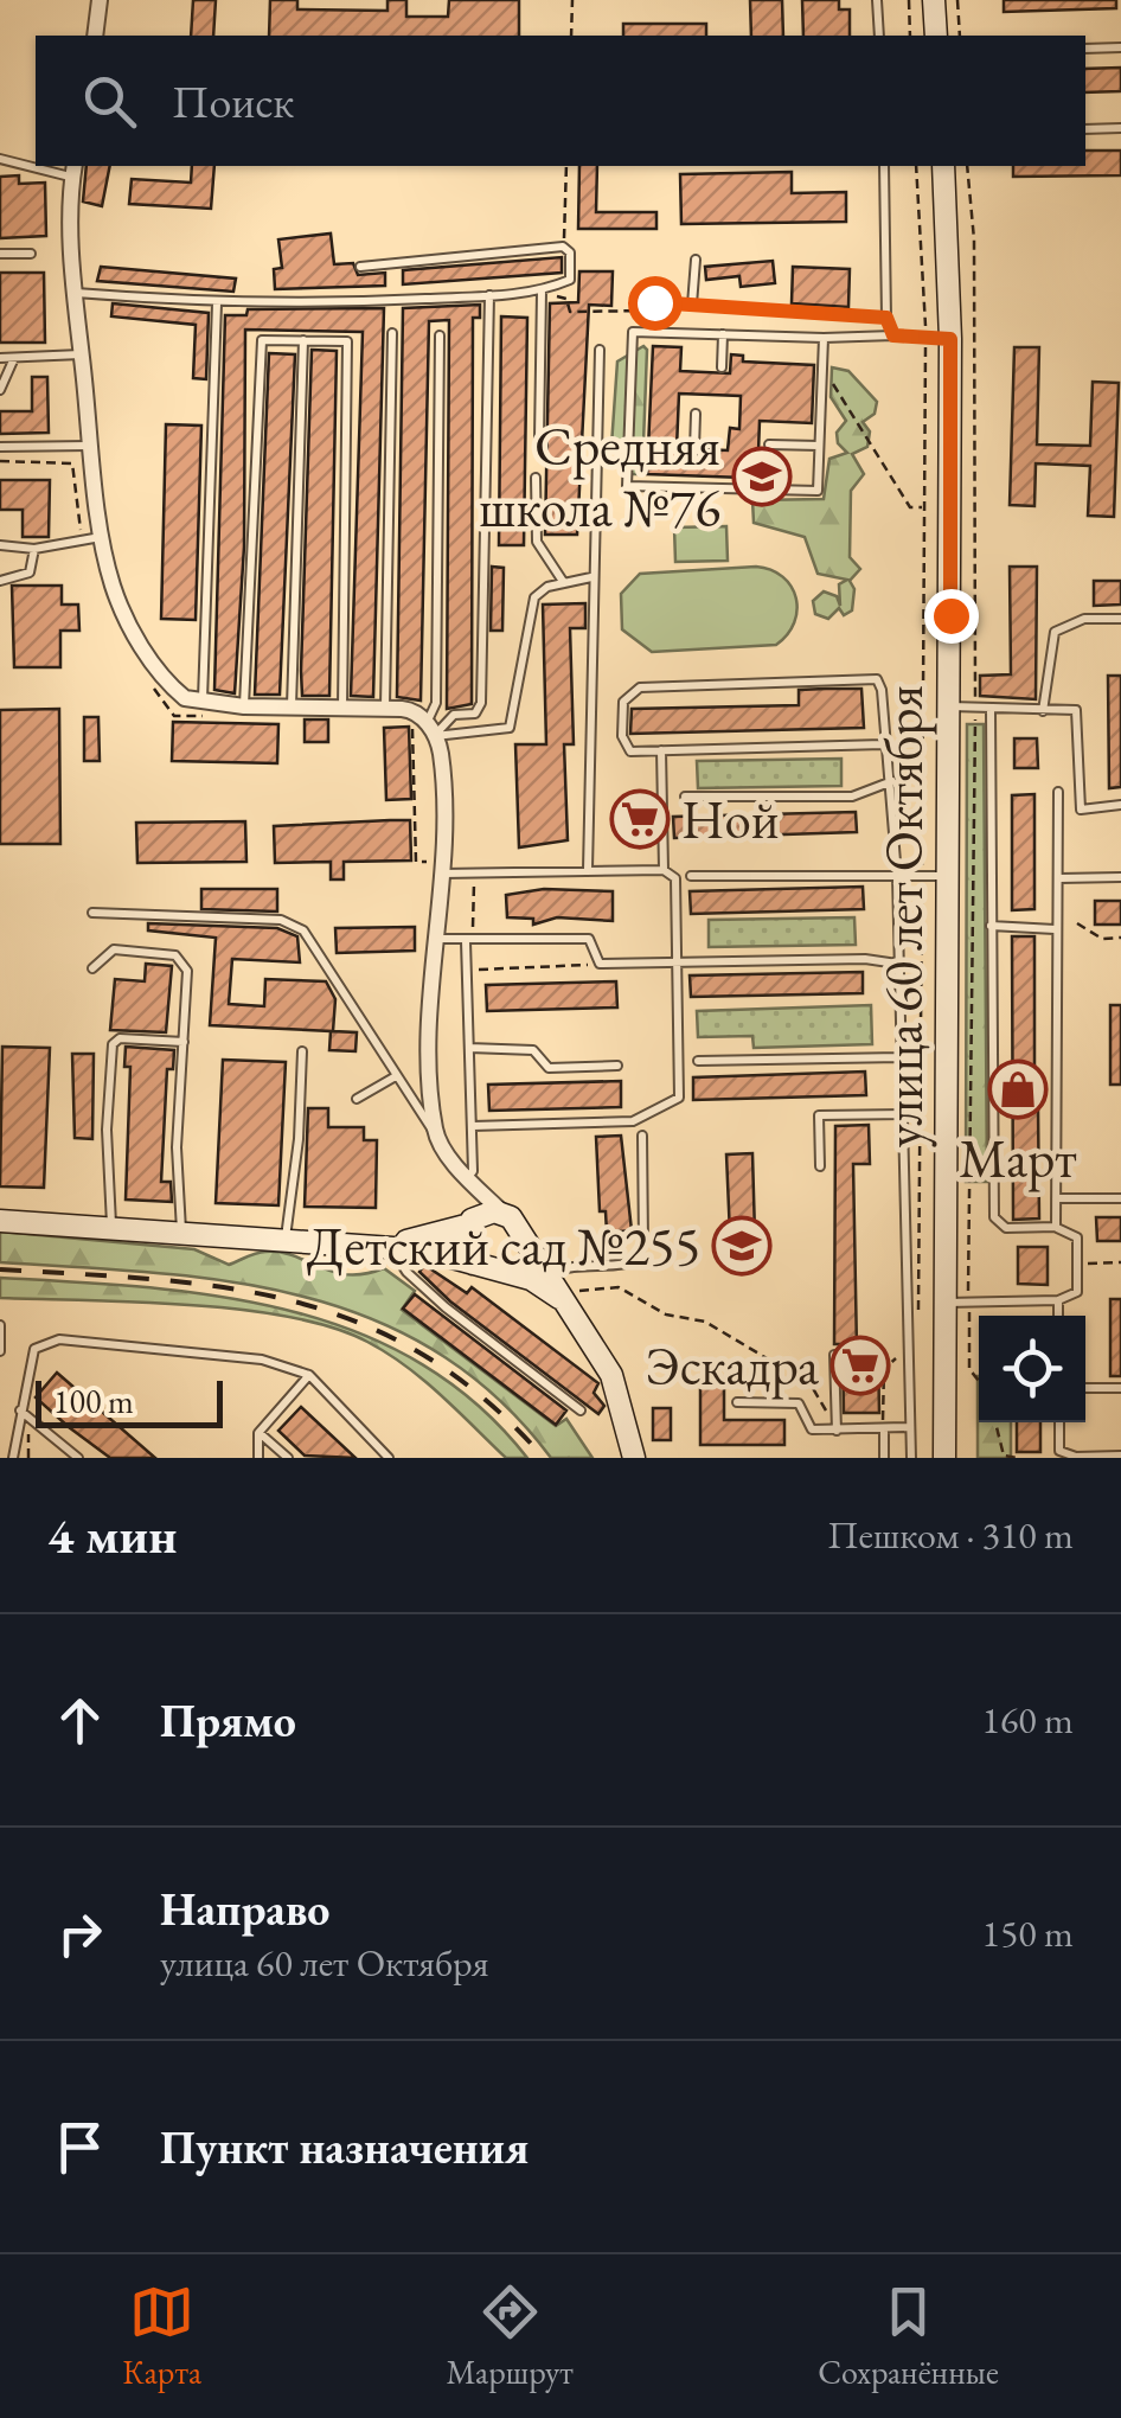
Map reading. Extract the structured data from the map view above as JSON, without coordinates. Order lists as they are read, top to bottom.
{
  "streets": {
    "main road": ["улица 60 лет Октября"]
  },
  "places": {
    "school or university": ["Средняя школа №76", "Детский сад №255"],
    "supermarket": ["Ной", "Эскадра"],
    "shop": ["Март"]
  },
  "scale_bar": "100 m",
  "page": {
    "search": "Поиск",
    "scale": "100 m",
    "heading": ["4 мин", "Пешком · 310 m"],
    "list": [
      ["Прямо", "160 m"],
      ["Направо", "улица 60 лет Октября", "150 m"],
      "Пункт назначения"
    ],
    "nav": ["Карта", "Маршрут", "Сохранённые"]
  }
}
